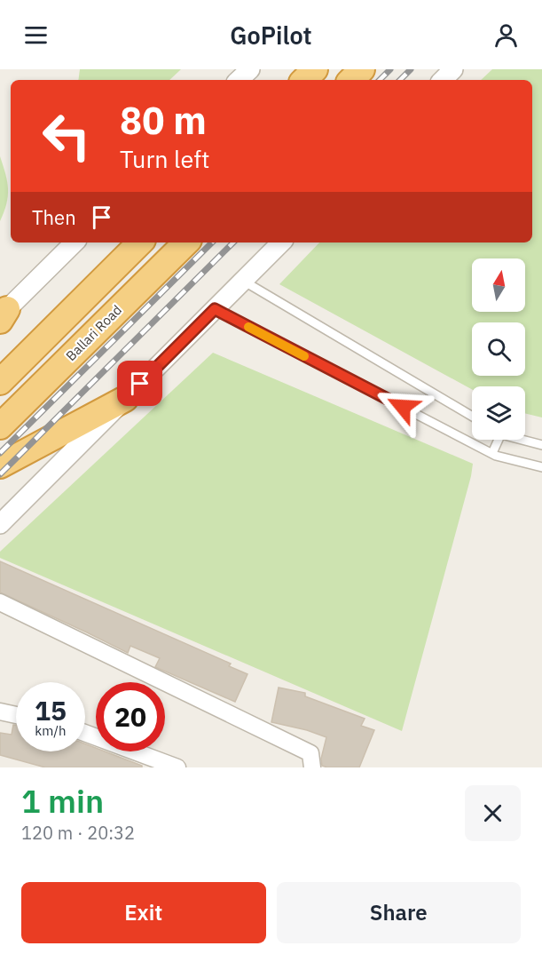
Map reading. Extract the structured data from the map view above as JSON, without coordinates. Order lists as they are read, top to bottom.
{
  "streets": {
    "highway": ["Ballari Road"]
  },
  "north": "top",
  "page": {
    "header": "GoPilot",
    "turn": ["80 m", "Turn left"],
    "then": "Then",
    "speed": "15 km/h",
    "limit": "20",
    "heading": ["1 min", "120 m · 20:32"],
    "buttons": ["Exit", "Share"]
  }
}
